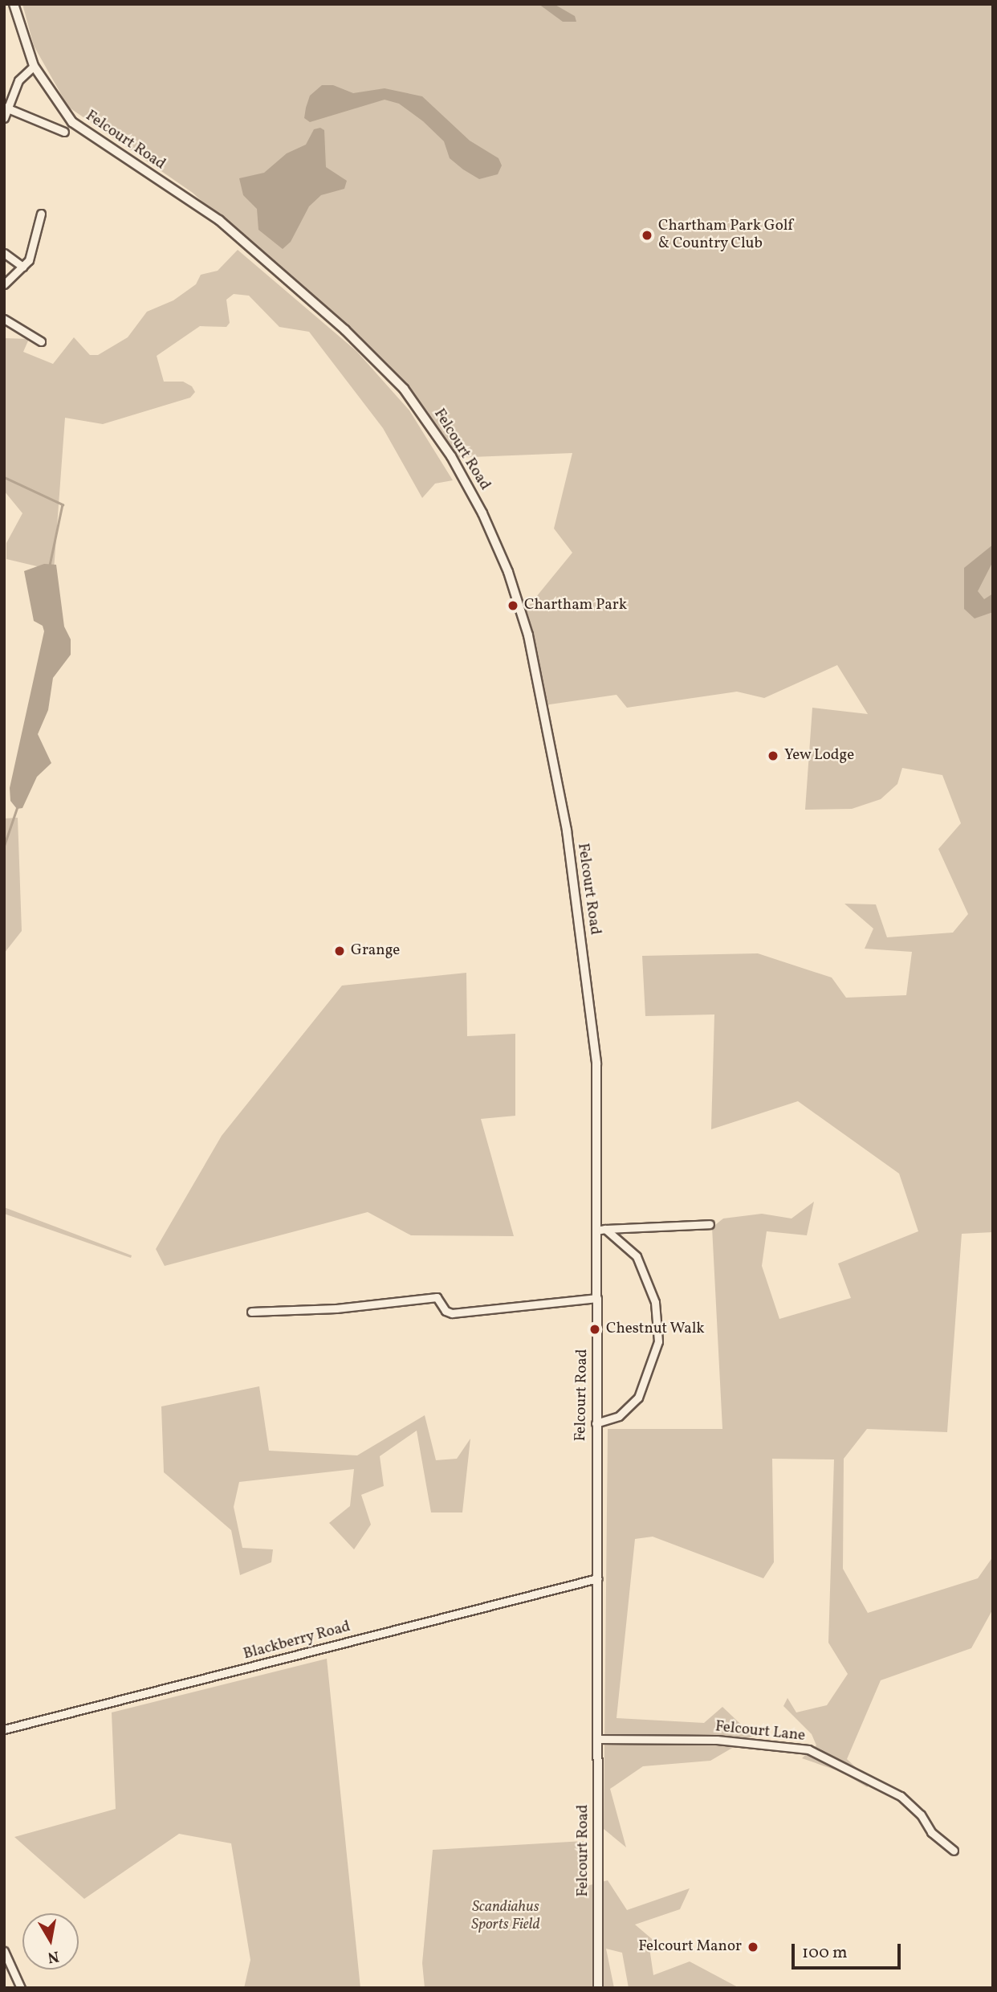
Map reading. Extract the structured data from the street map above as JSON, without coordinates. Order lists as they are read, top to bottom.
{
  "streets": {
    "street": ["Felcourt Road", "Blackberry Road", "Felcourt Lane"]
  },
  "crossings": [
    ["Felcourt Road", "Blackberry Road"],
    ["Felcourt Road", "Felcourt Lane"]
  ],
  "parks": ["Scandiahus Sports Field"],
  "places": [
    "Chartham Park Golf & Country Club",
    "Chartham Park",
    "Yew Lodge",
    "Grange",
    "Chestnut Walk",
    "Felcourt Manor"
  ],
  "scale_bar": "100 m",
  "north": "bottom"
}
